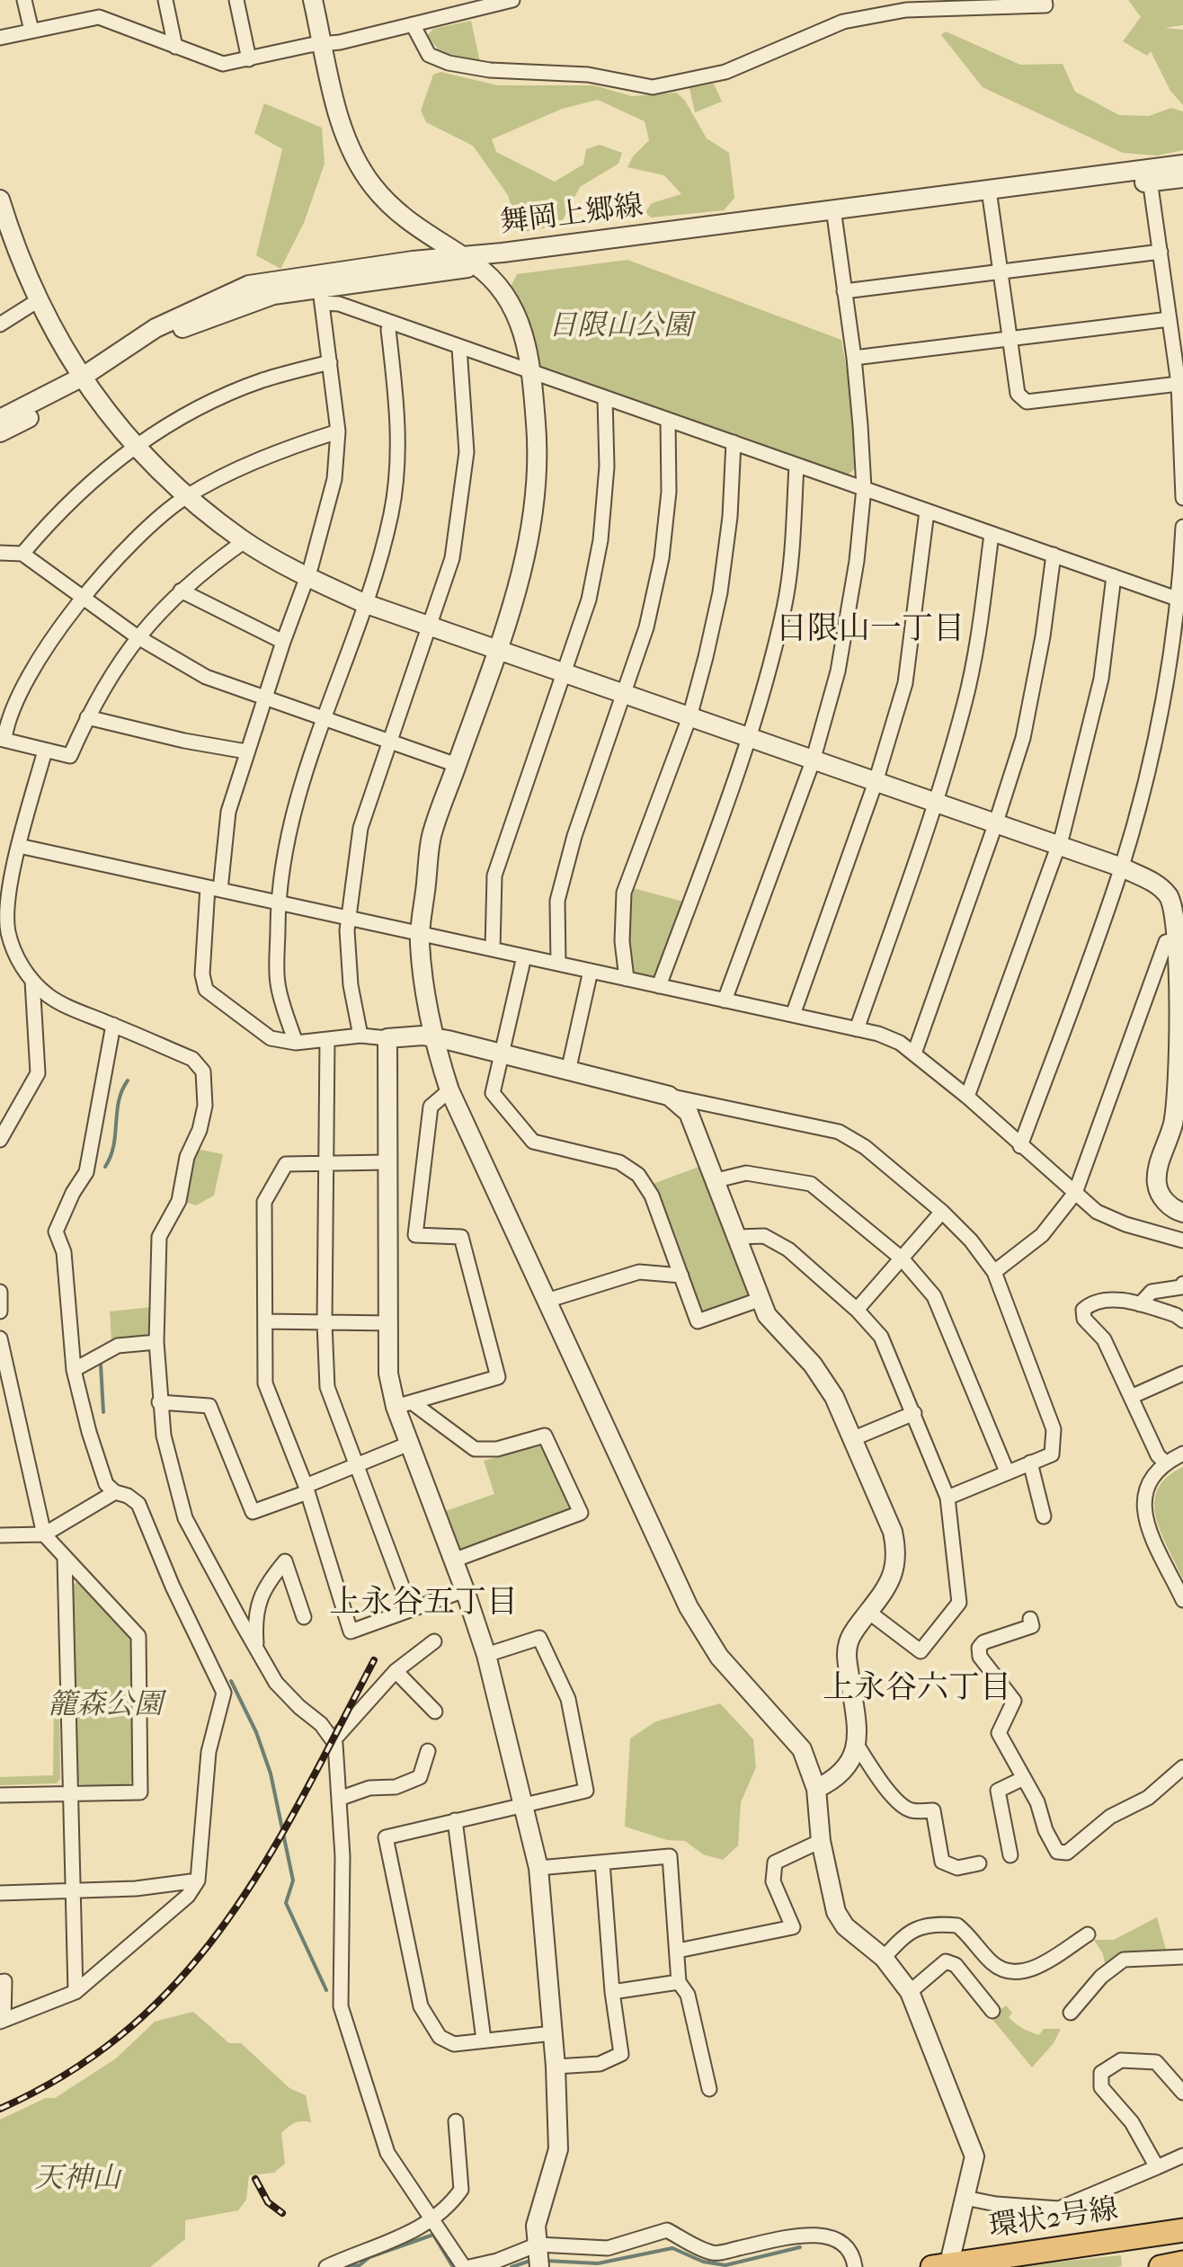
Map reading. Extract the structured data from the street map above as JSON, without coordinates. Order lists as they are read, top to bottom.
{
  "streets": {
    "main road": ["環状2号線"],
    "street": ["舞岡上郷線"]
  },
  "districts": ["日限山一丁目", "上永谷五丁目", "上永谷六丁目"],
  "parks": ["日限山公園", "籠森公園", "天神山"]
}
